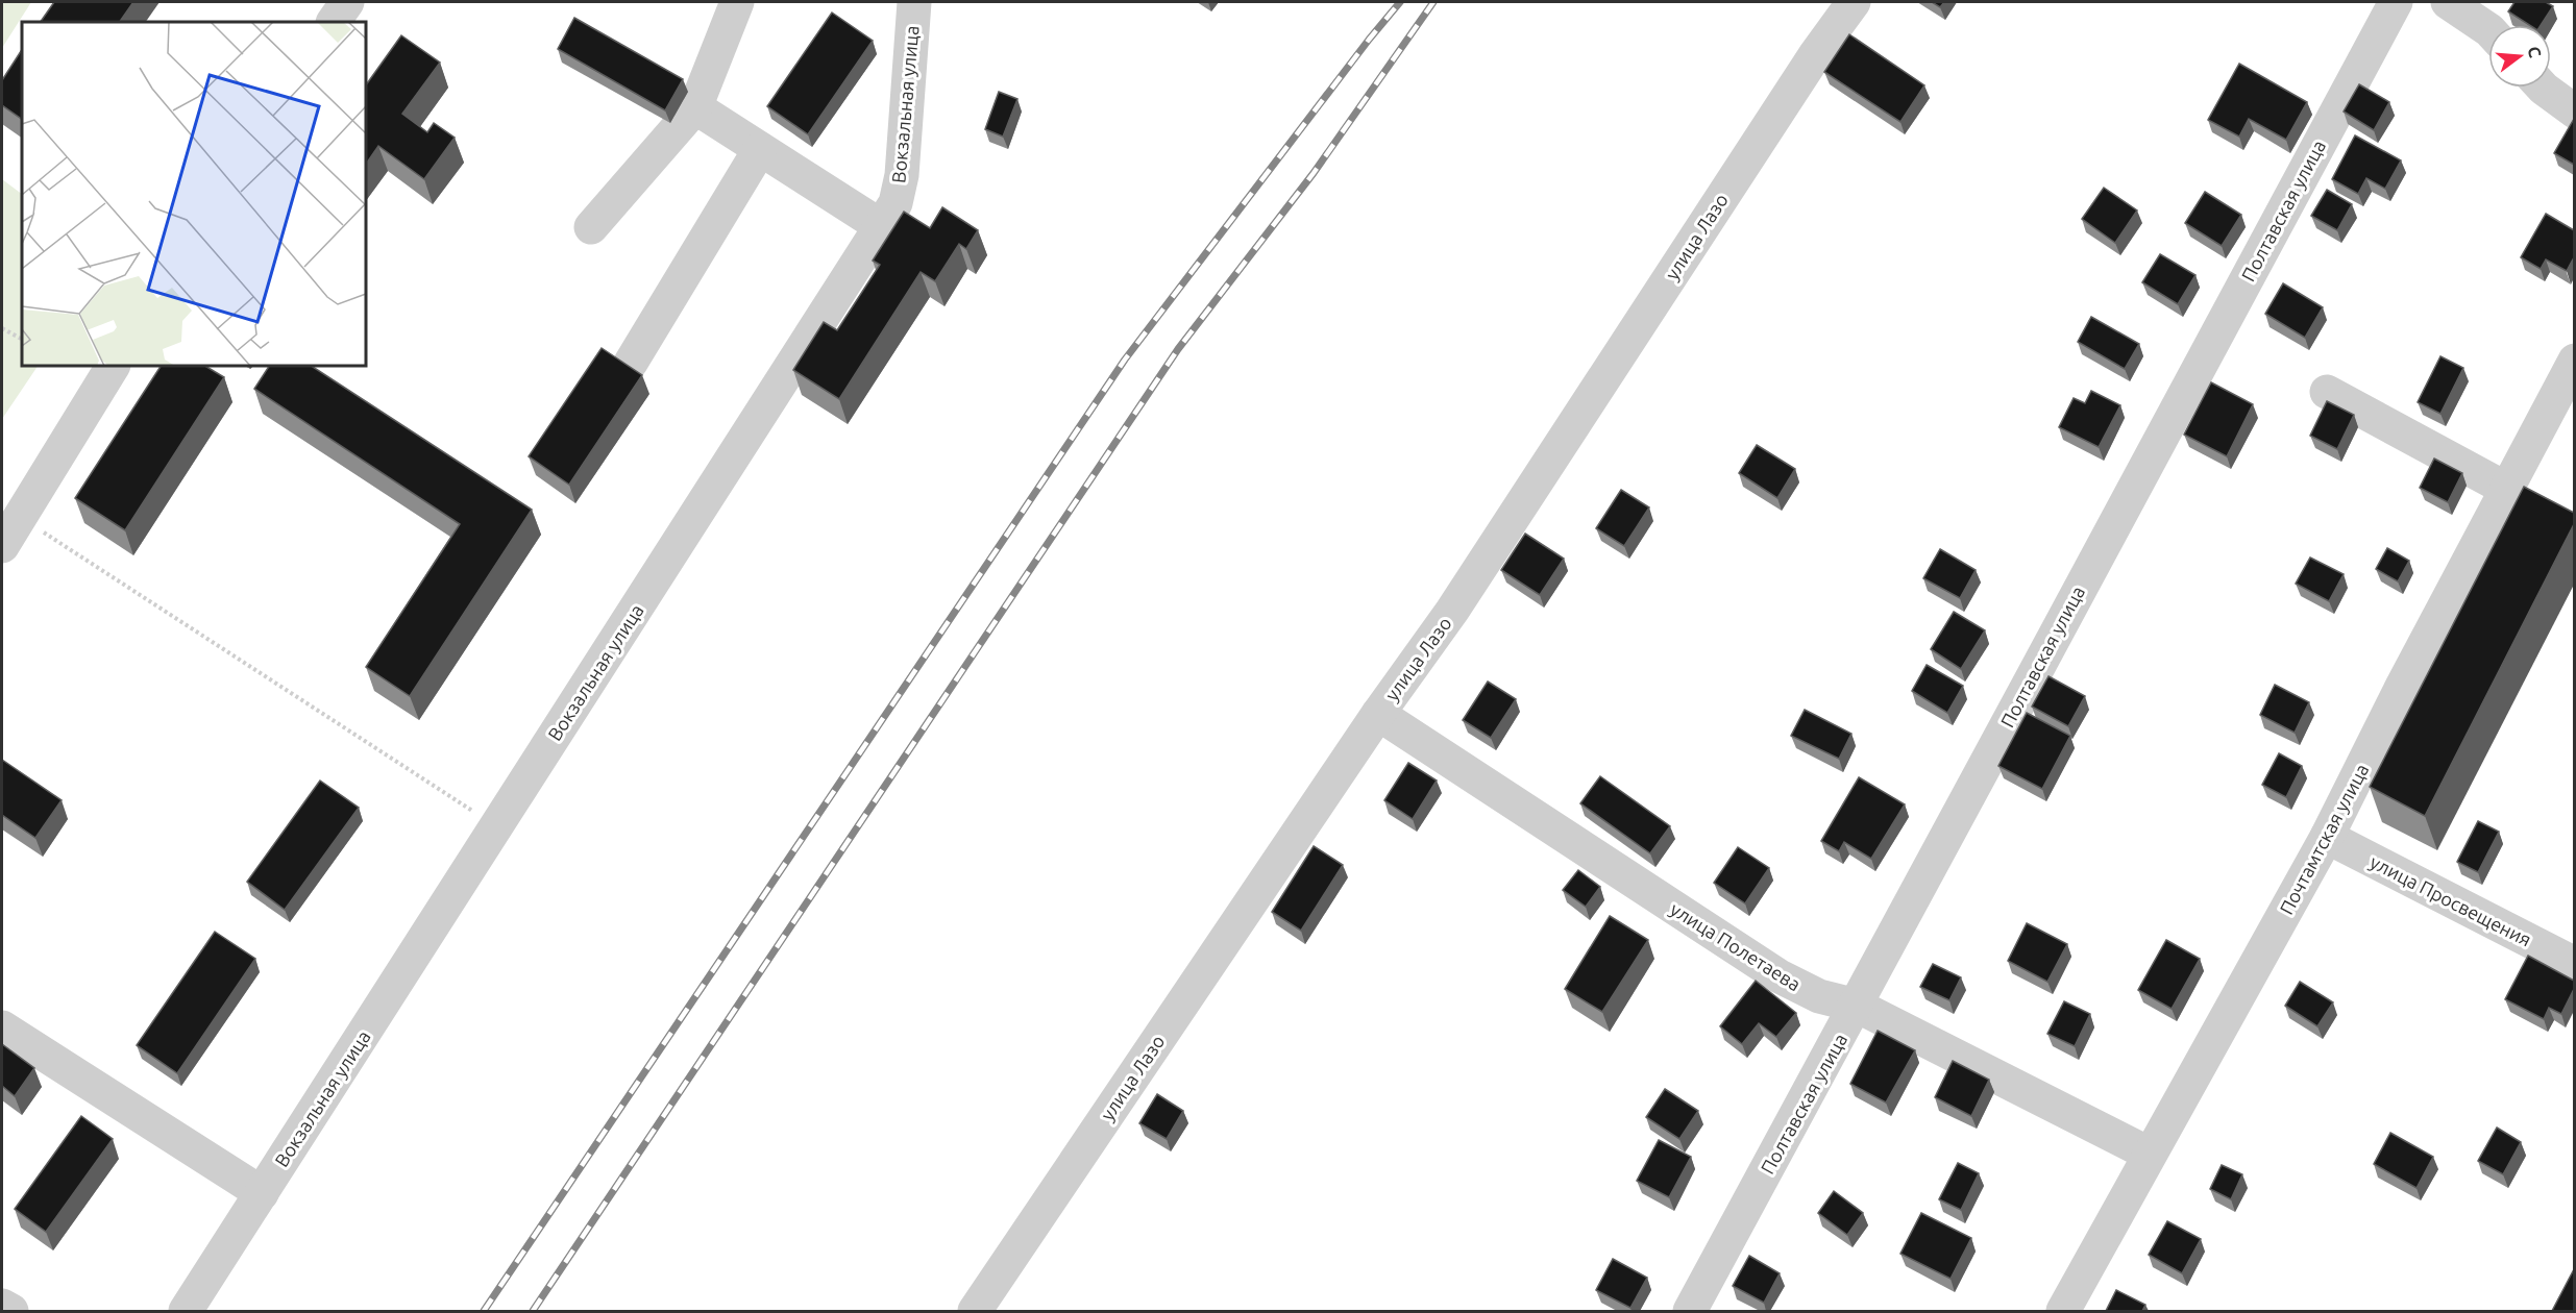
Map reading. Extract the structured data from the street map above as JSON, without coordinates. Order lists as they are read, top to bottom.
{
  "streets": {
    "street": [
      "Вокзальная улица",
      "Полтавская улица",
      "улица Лазо",
      "Почтамтская улица",
      "улица Просвещения",
      "улица Полетаева"
    ]
  },
  "crossings": [
    ["Полтавская улица", "улица Полетаева"],
    ["улица Лазо", "улица Полетаева"],
    ["Почтамтская улица", "улица Просвещения"],
    ["Почтамтская улица", "улица Полетаева"]
  ],
  "north": "right"
}
